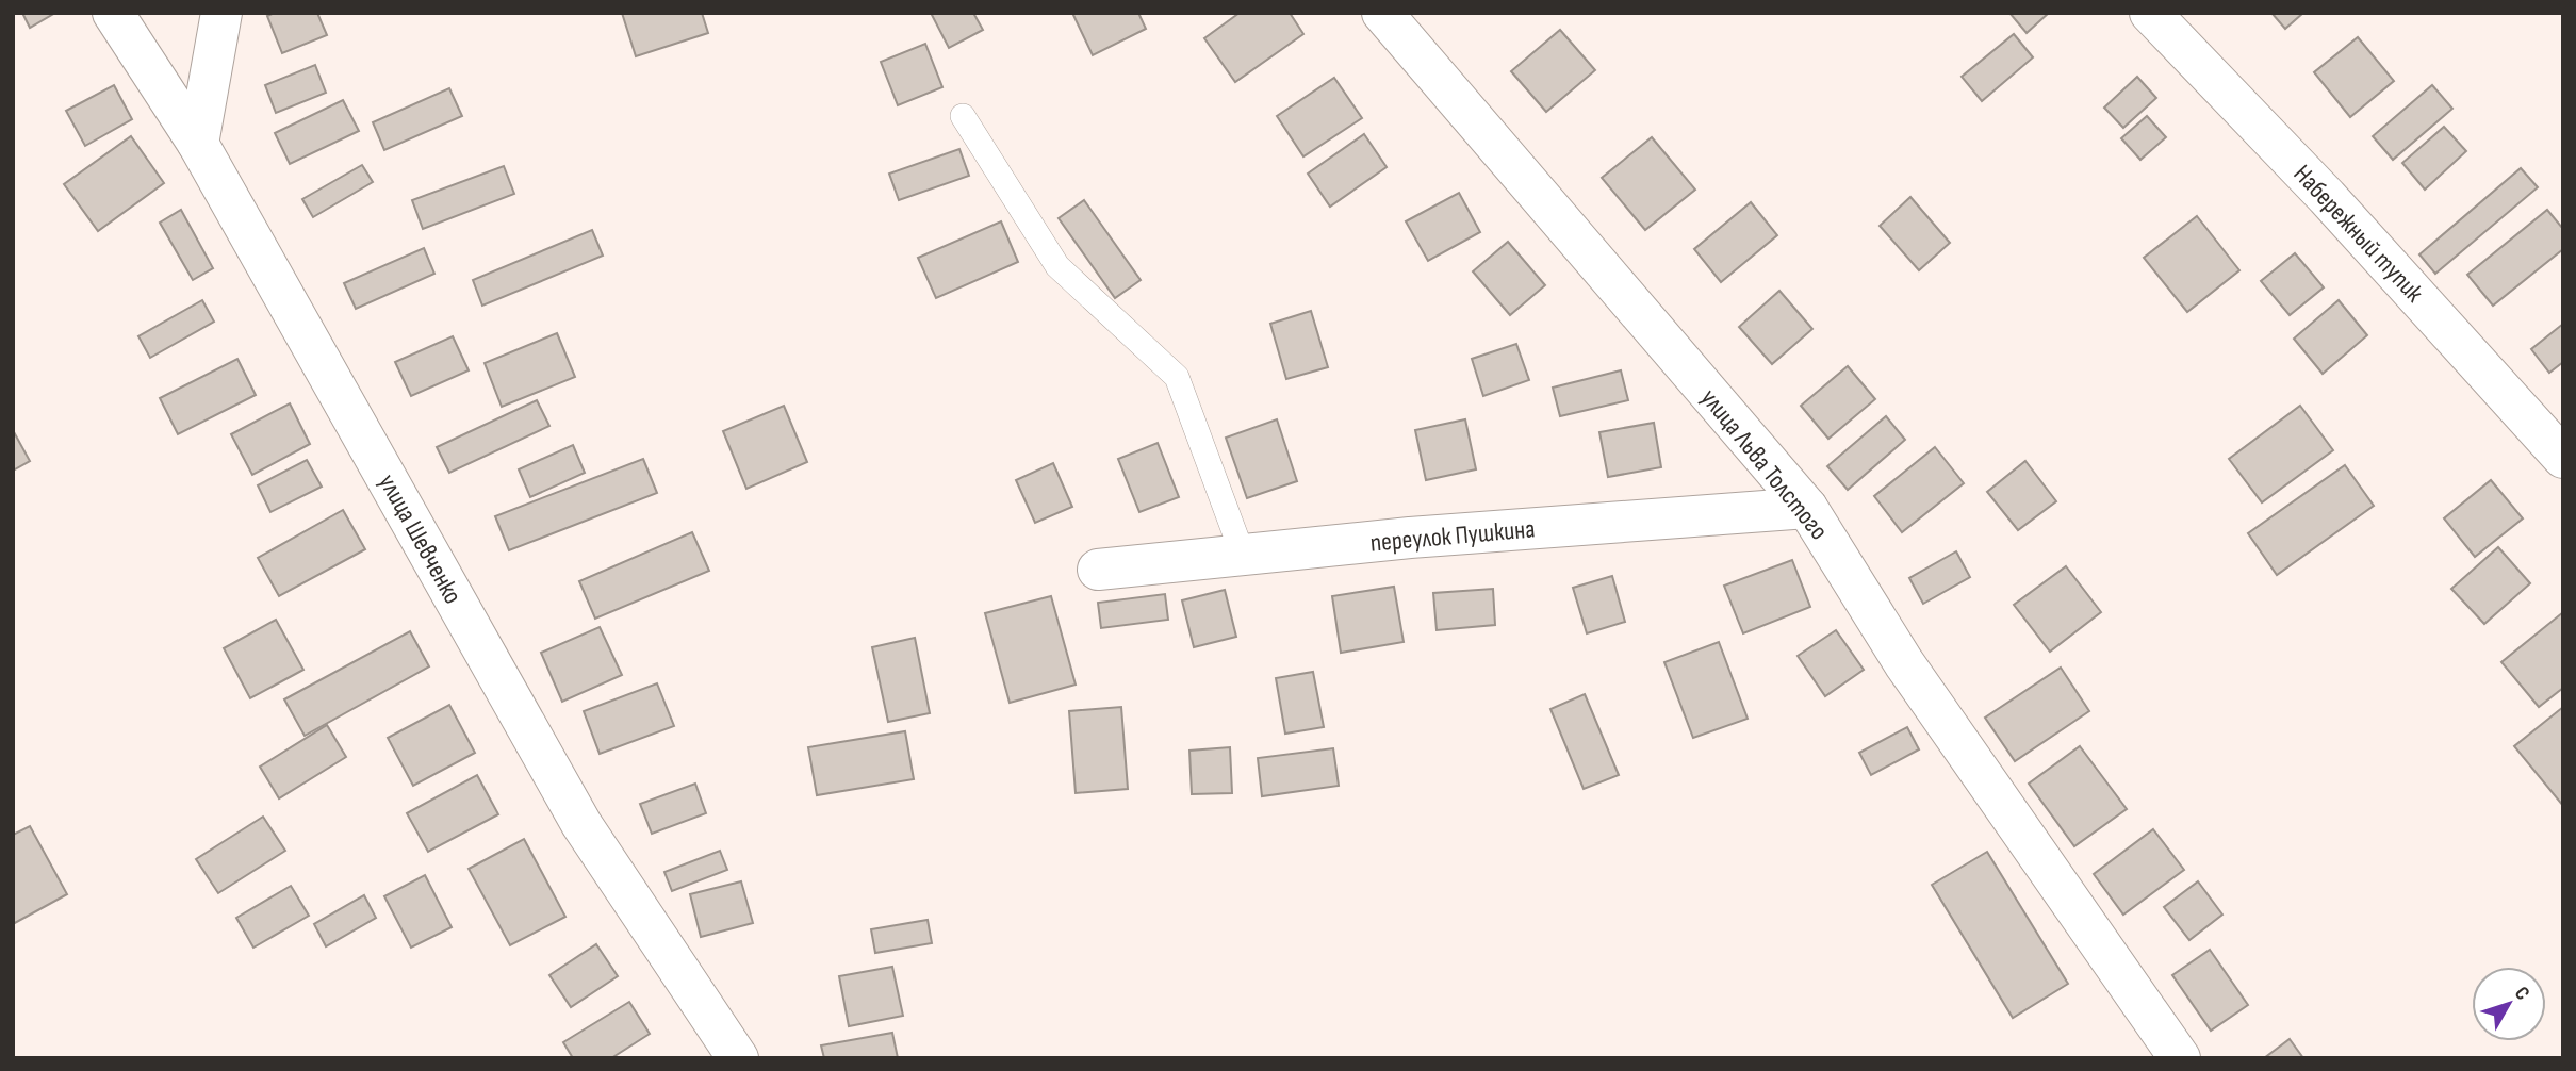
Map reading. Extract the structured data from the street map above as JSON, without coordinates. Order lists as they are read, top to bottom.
{
  "streets": {
    "street": [
      "Набережный тупик",
      "улица Льва Толстого",
      "переулок Пушкина",
      "улица Шевченко"
    ]
  },
  "crossings": [
    ["улица Льва Толстого", "переулок Пушкина"]
  ],
  "north": "top right"
}
